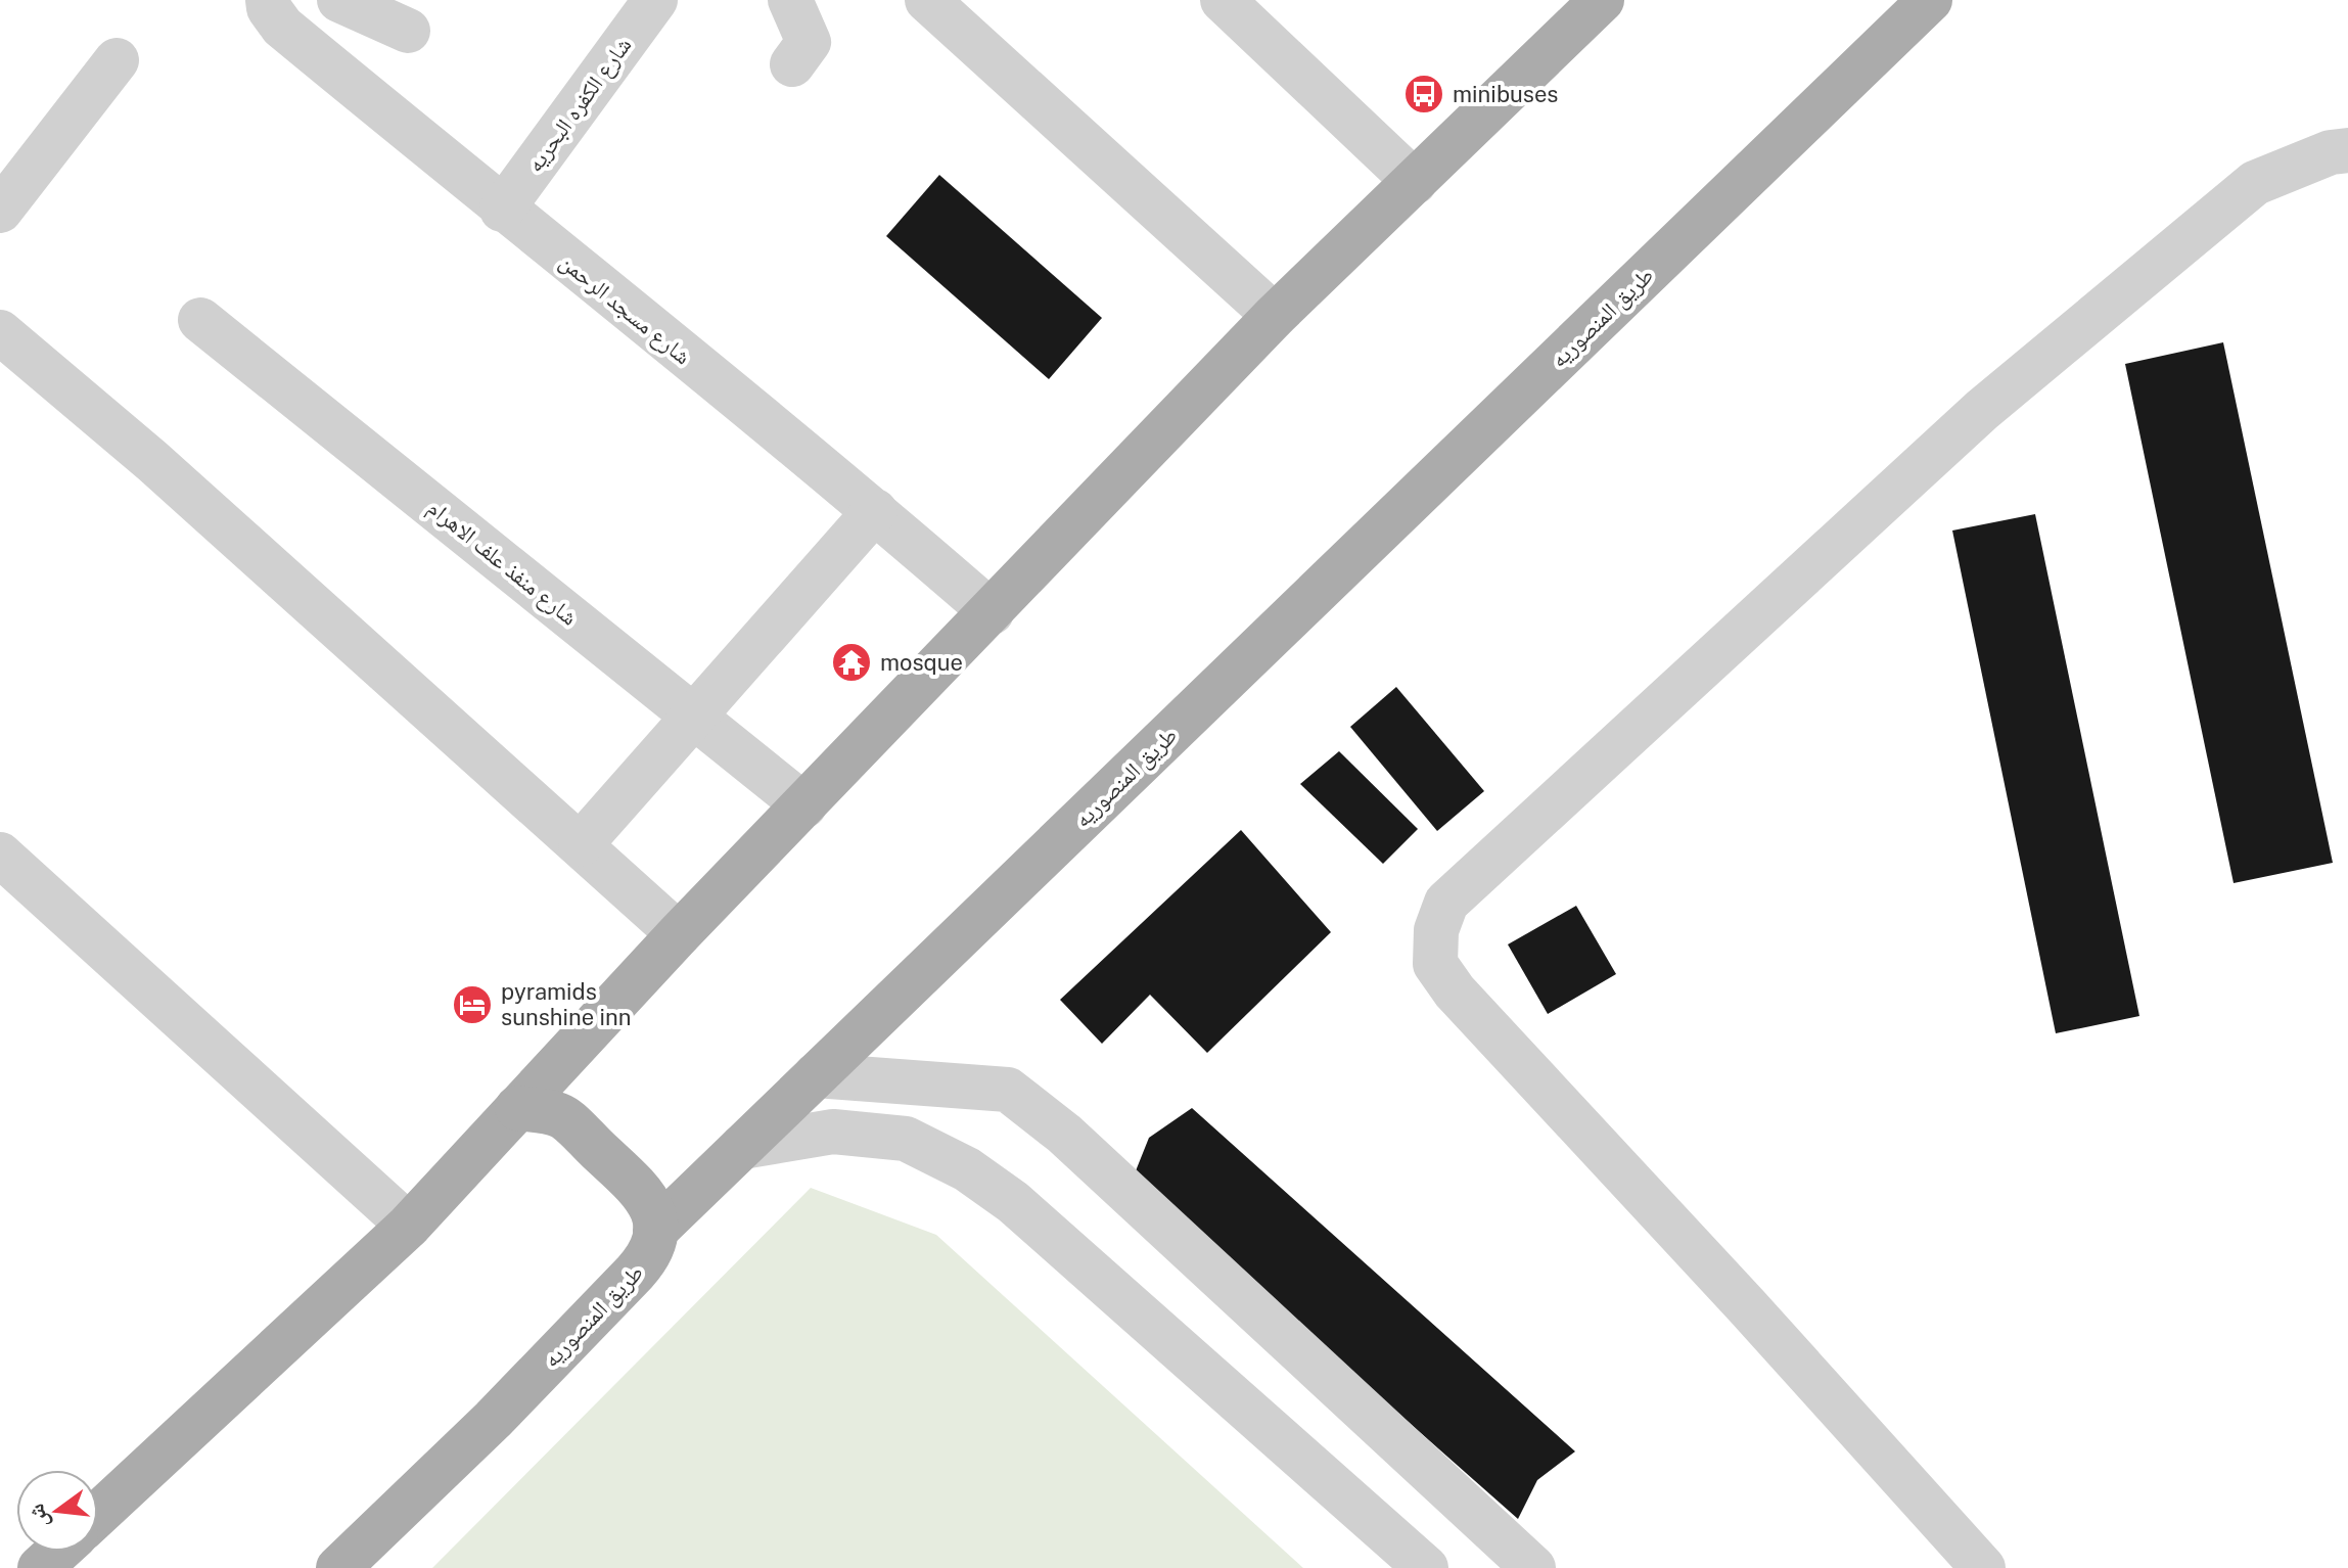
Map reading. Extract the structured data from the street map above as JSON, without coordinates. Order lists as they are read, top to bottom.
{
  "streets": {
    "main road": ["طريق المنصوريه"],
    "street": ["شارع الكفره البحريه", "شارع مسجد الرحمن", "شارع منفذ علف الاهرام"]
  },
  "crossings": [
    ["شارع الكفره البحريه", "شارع مسجد الرحمن"]
  ],
  "places": {
    "bus stop": ["minibuses"],
    "temple": ["mosque"],
    "hotel": ["pyramids sunshine inn"]
  },
  "north": "left"
}
